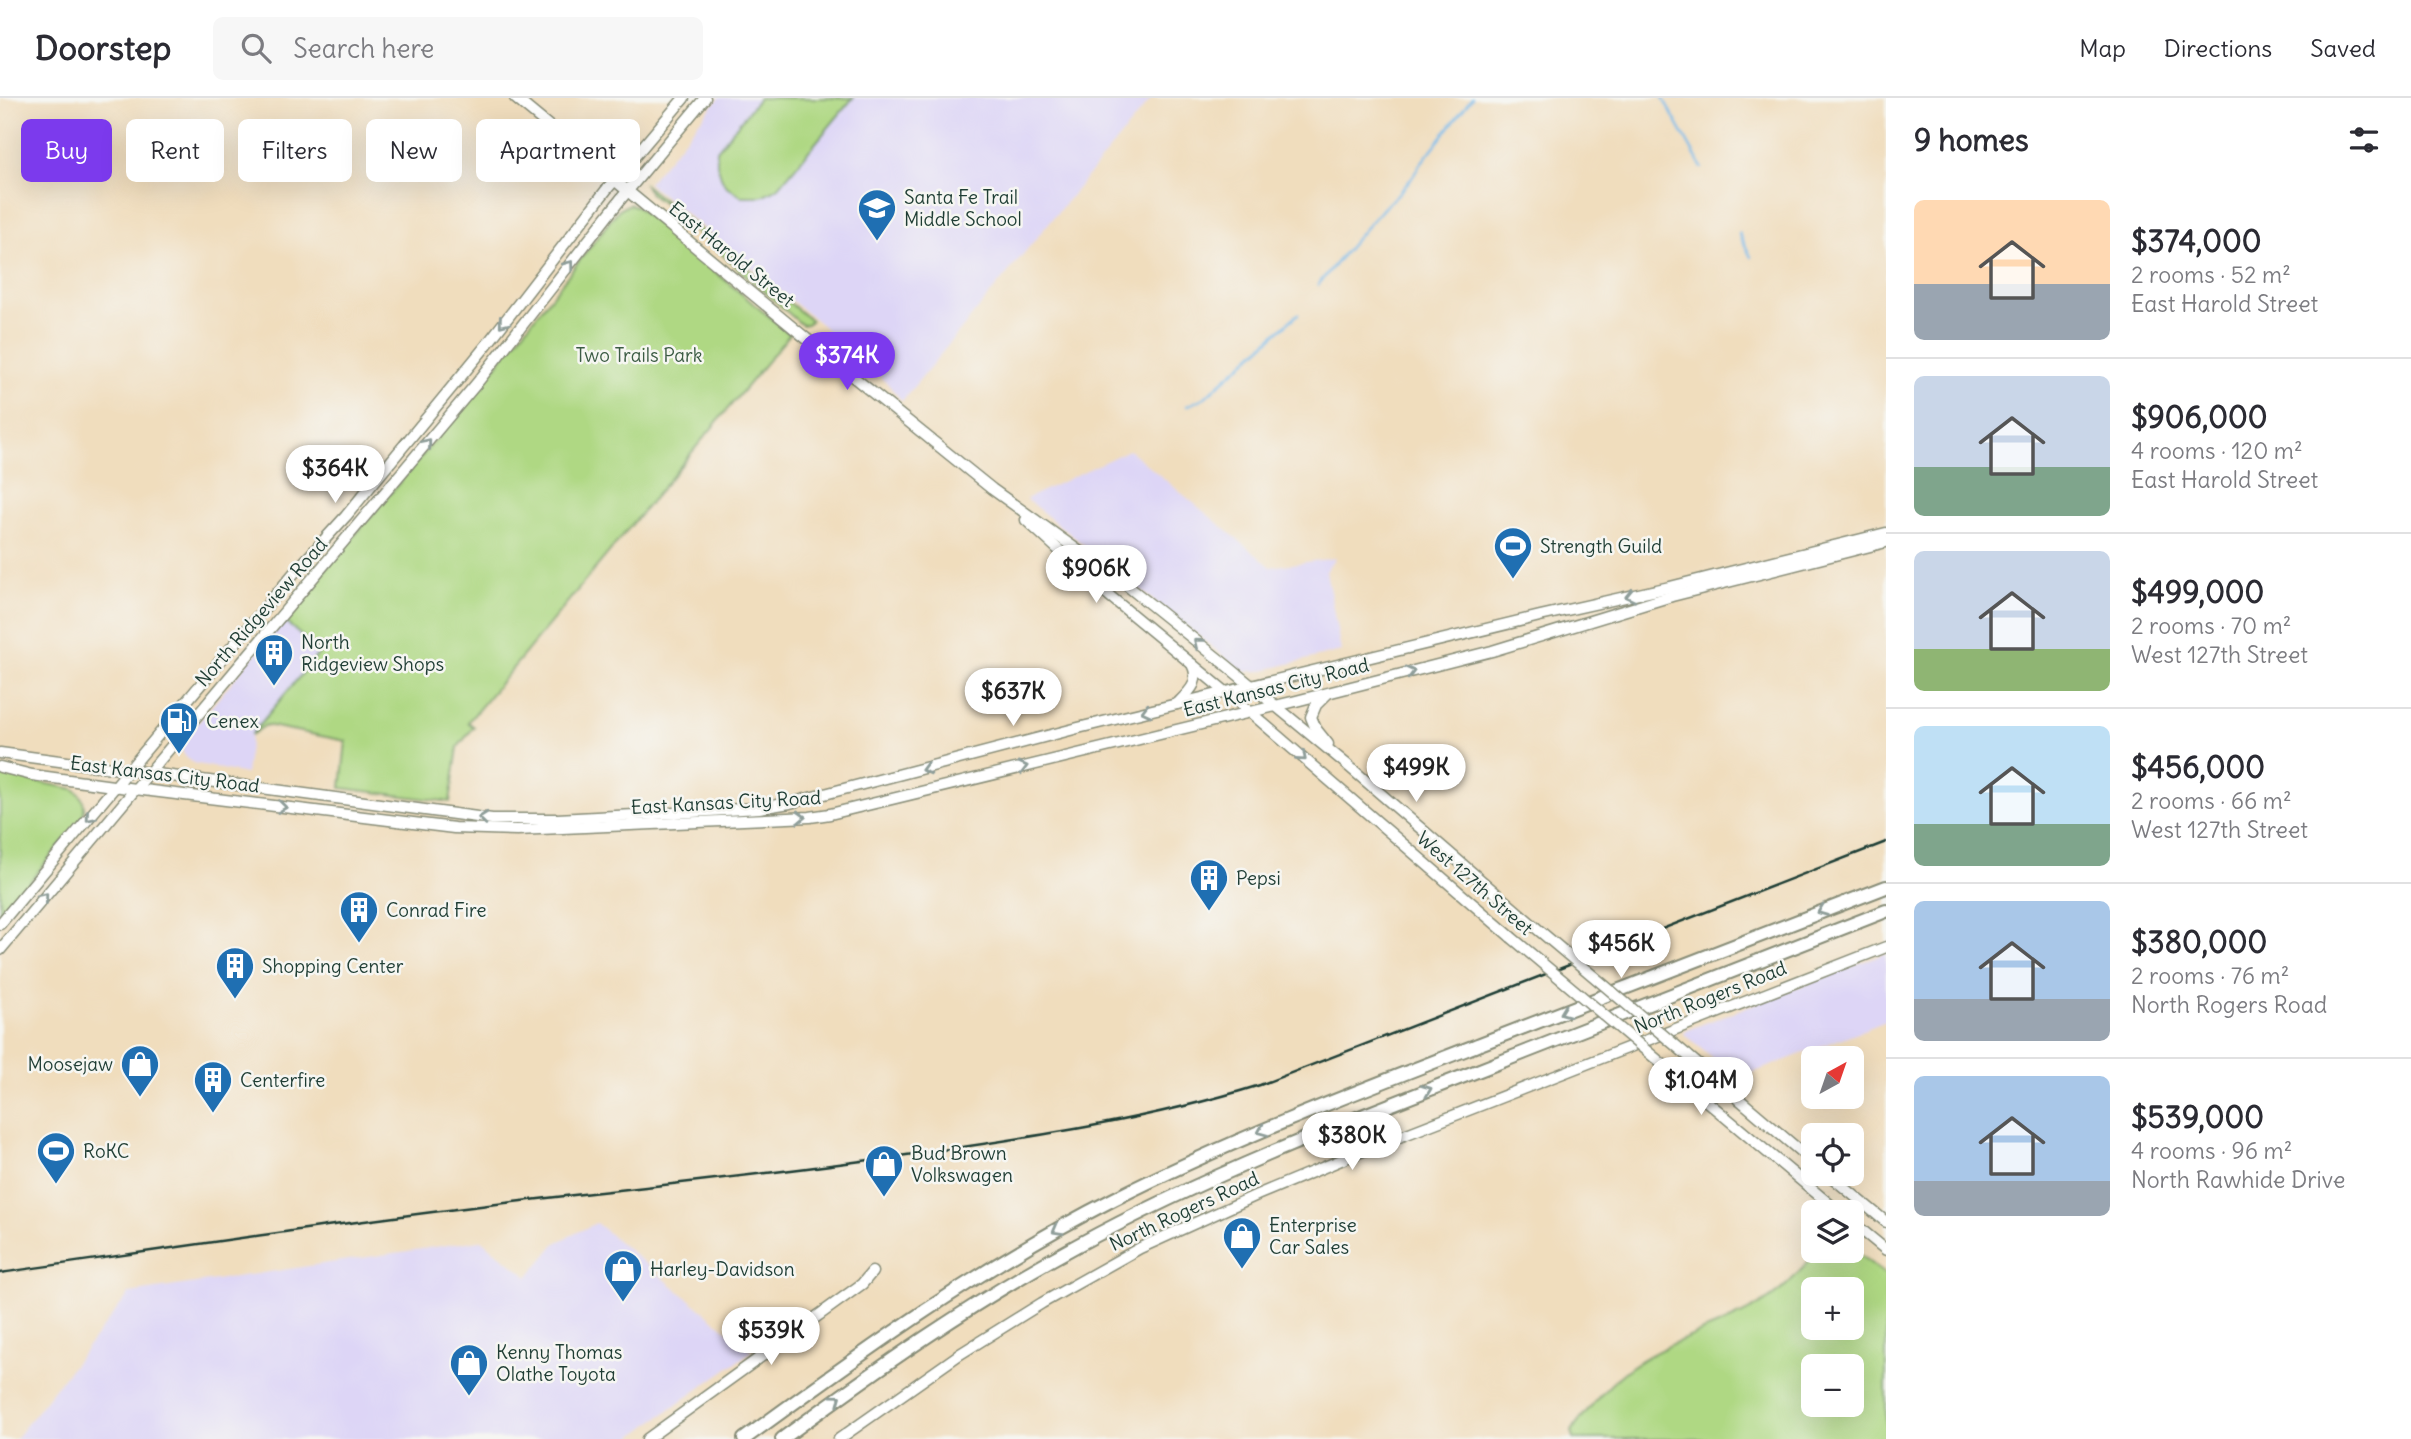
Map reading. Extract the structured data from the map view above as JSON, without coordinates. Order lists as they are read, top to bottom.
{
  "streets": {
    "main road": [
      "East Harold Street",
      "North Ridgeview Road",
      "East Kansas City Road",
      "West 127th Street",
      "North Rogers Road"
    ]
  },
  "crossings": [
    ["East Harold Street", "North Ridgeview Road"],
    ["East Harold Street", "East Kansas City Road"],
    ["East Harold Street", "West 127th Street"],
    ["North Ridgeview Road", "East Kansas City Road"],
    ["East Kansas City Road", "West 127th Street"]
  ],
  "parks": ["Two Trails Park"],
  "places": {
    "school or university": ["Santa Fe Trail Middle School"],
    "sports": ["Strength Guild", "RoKC"],
    "building": [
      "North Ridgeview Shops",
      "Pepsi",
      "Conrad Fire",
      "Shopping Center",
      "Centerfire"
    ],
    "fuel station": ["Cenex"],
    "shop": [
      "Moosejaw",
      "Bud Brown Volkswagen",
      "Enterprise Car Sales",
      "Harley-Davidson",
      "Kenny Thomas Olathe Toyota"
    ]
  },
  "north": "top right",
  "page": {
    "header": "Doorstep",
    "search": "Search here",
    "nav": ["Map", "Directions", "Saved"],
    "heading": "9 homes",
    "chip": [
      "Buy",
      "Rent",
      "Filters",
      "New",
      "Apartment"
    ],
    "list": [
      {
        "name": "$374,000",
        "note": "2 rooms · 52 m² · East Harold Street"
      },
      {
        "name": "$906,000",
        "note": "4 rooms · 120 m² · East Harold Street"
      },
      {
        "name": "$499,000",
        "note": "2 rooms · 70 m² · West 127th Street"
      },
      {
        "name": "$456,000",
        "note": "2 rooms · 66 m² · West 127th Street"
      },
      {
        "name": "$380,000",
        "note": "2 rooms · 76 m² · North Rogers Road"
      },
      {
        "name": "$539,000",
        "note": "4 rooms · 96 m² · North Rawhide Drive"
      }
    ],
    "price": [
      "$374K",
      "$364K",
      "$906K",
      "$637K",
      "$499K",
      "$456K",
      "$1.04M",
      "$380K",
      "$539K"
    ],
    "map_buttons": ["+", "−"]
  }
}
